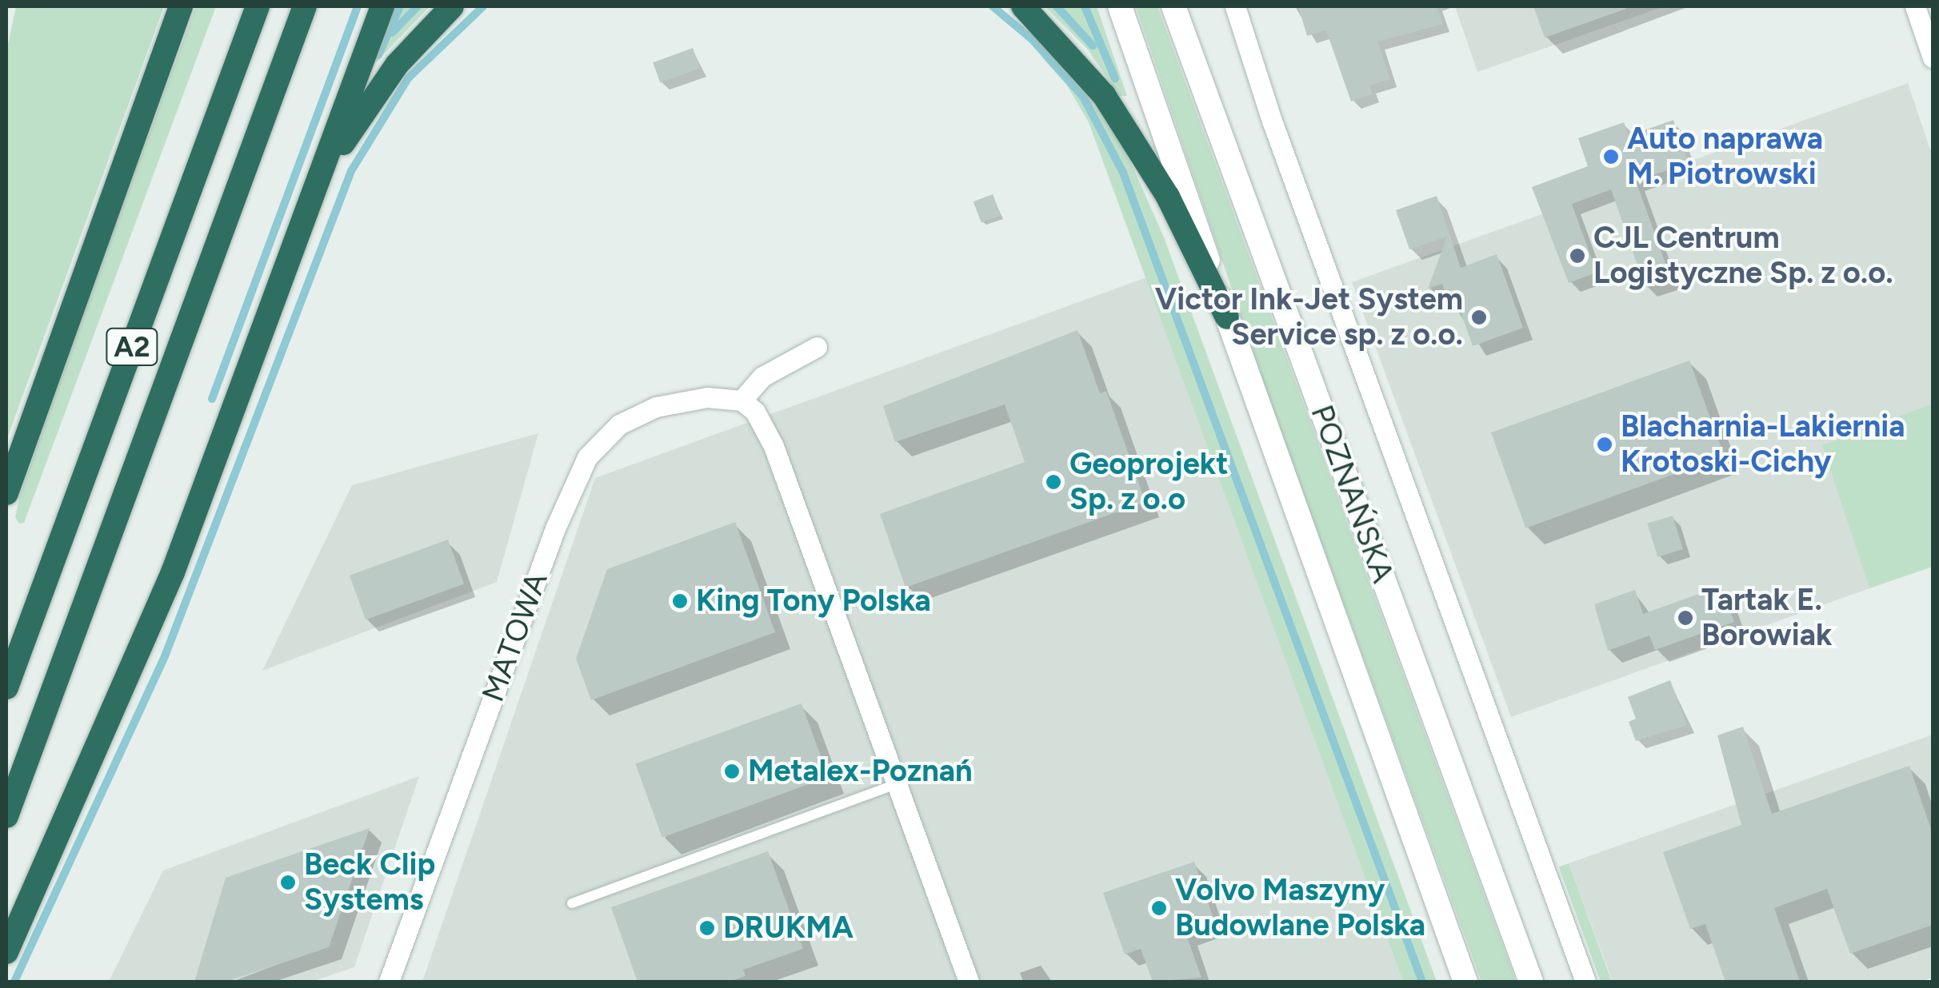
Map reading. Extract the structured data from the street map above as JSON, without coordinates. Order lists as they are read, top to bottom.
{
  "streets": {
    "highway": ["A2"],
    "main road": ["POZNAŃSKA"],
    "street": ["MATOWA"]
  },
  "places": [
    "Auto naprawa M. Piotrowski",
    "CJL Centrum Logistyczne Sp. z o.o.",
    "Victor Ink-Jet System Service sp. z o.o.",
    "Blacharnia-Lakiernia Krotoski-Cichy",
    "Geoprojekt Sp. z o.o",
    "King Tony Polska",
    "Tartak E. Borowiak",
    "Metalex-Poznań",
    "Beck Clip Systems",
    "Volvo Maszyny Budowlane Polska",
    "DRUKMA"
  ]
}
